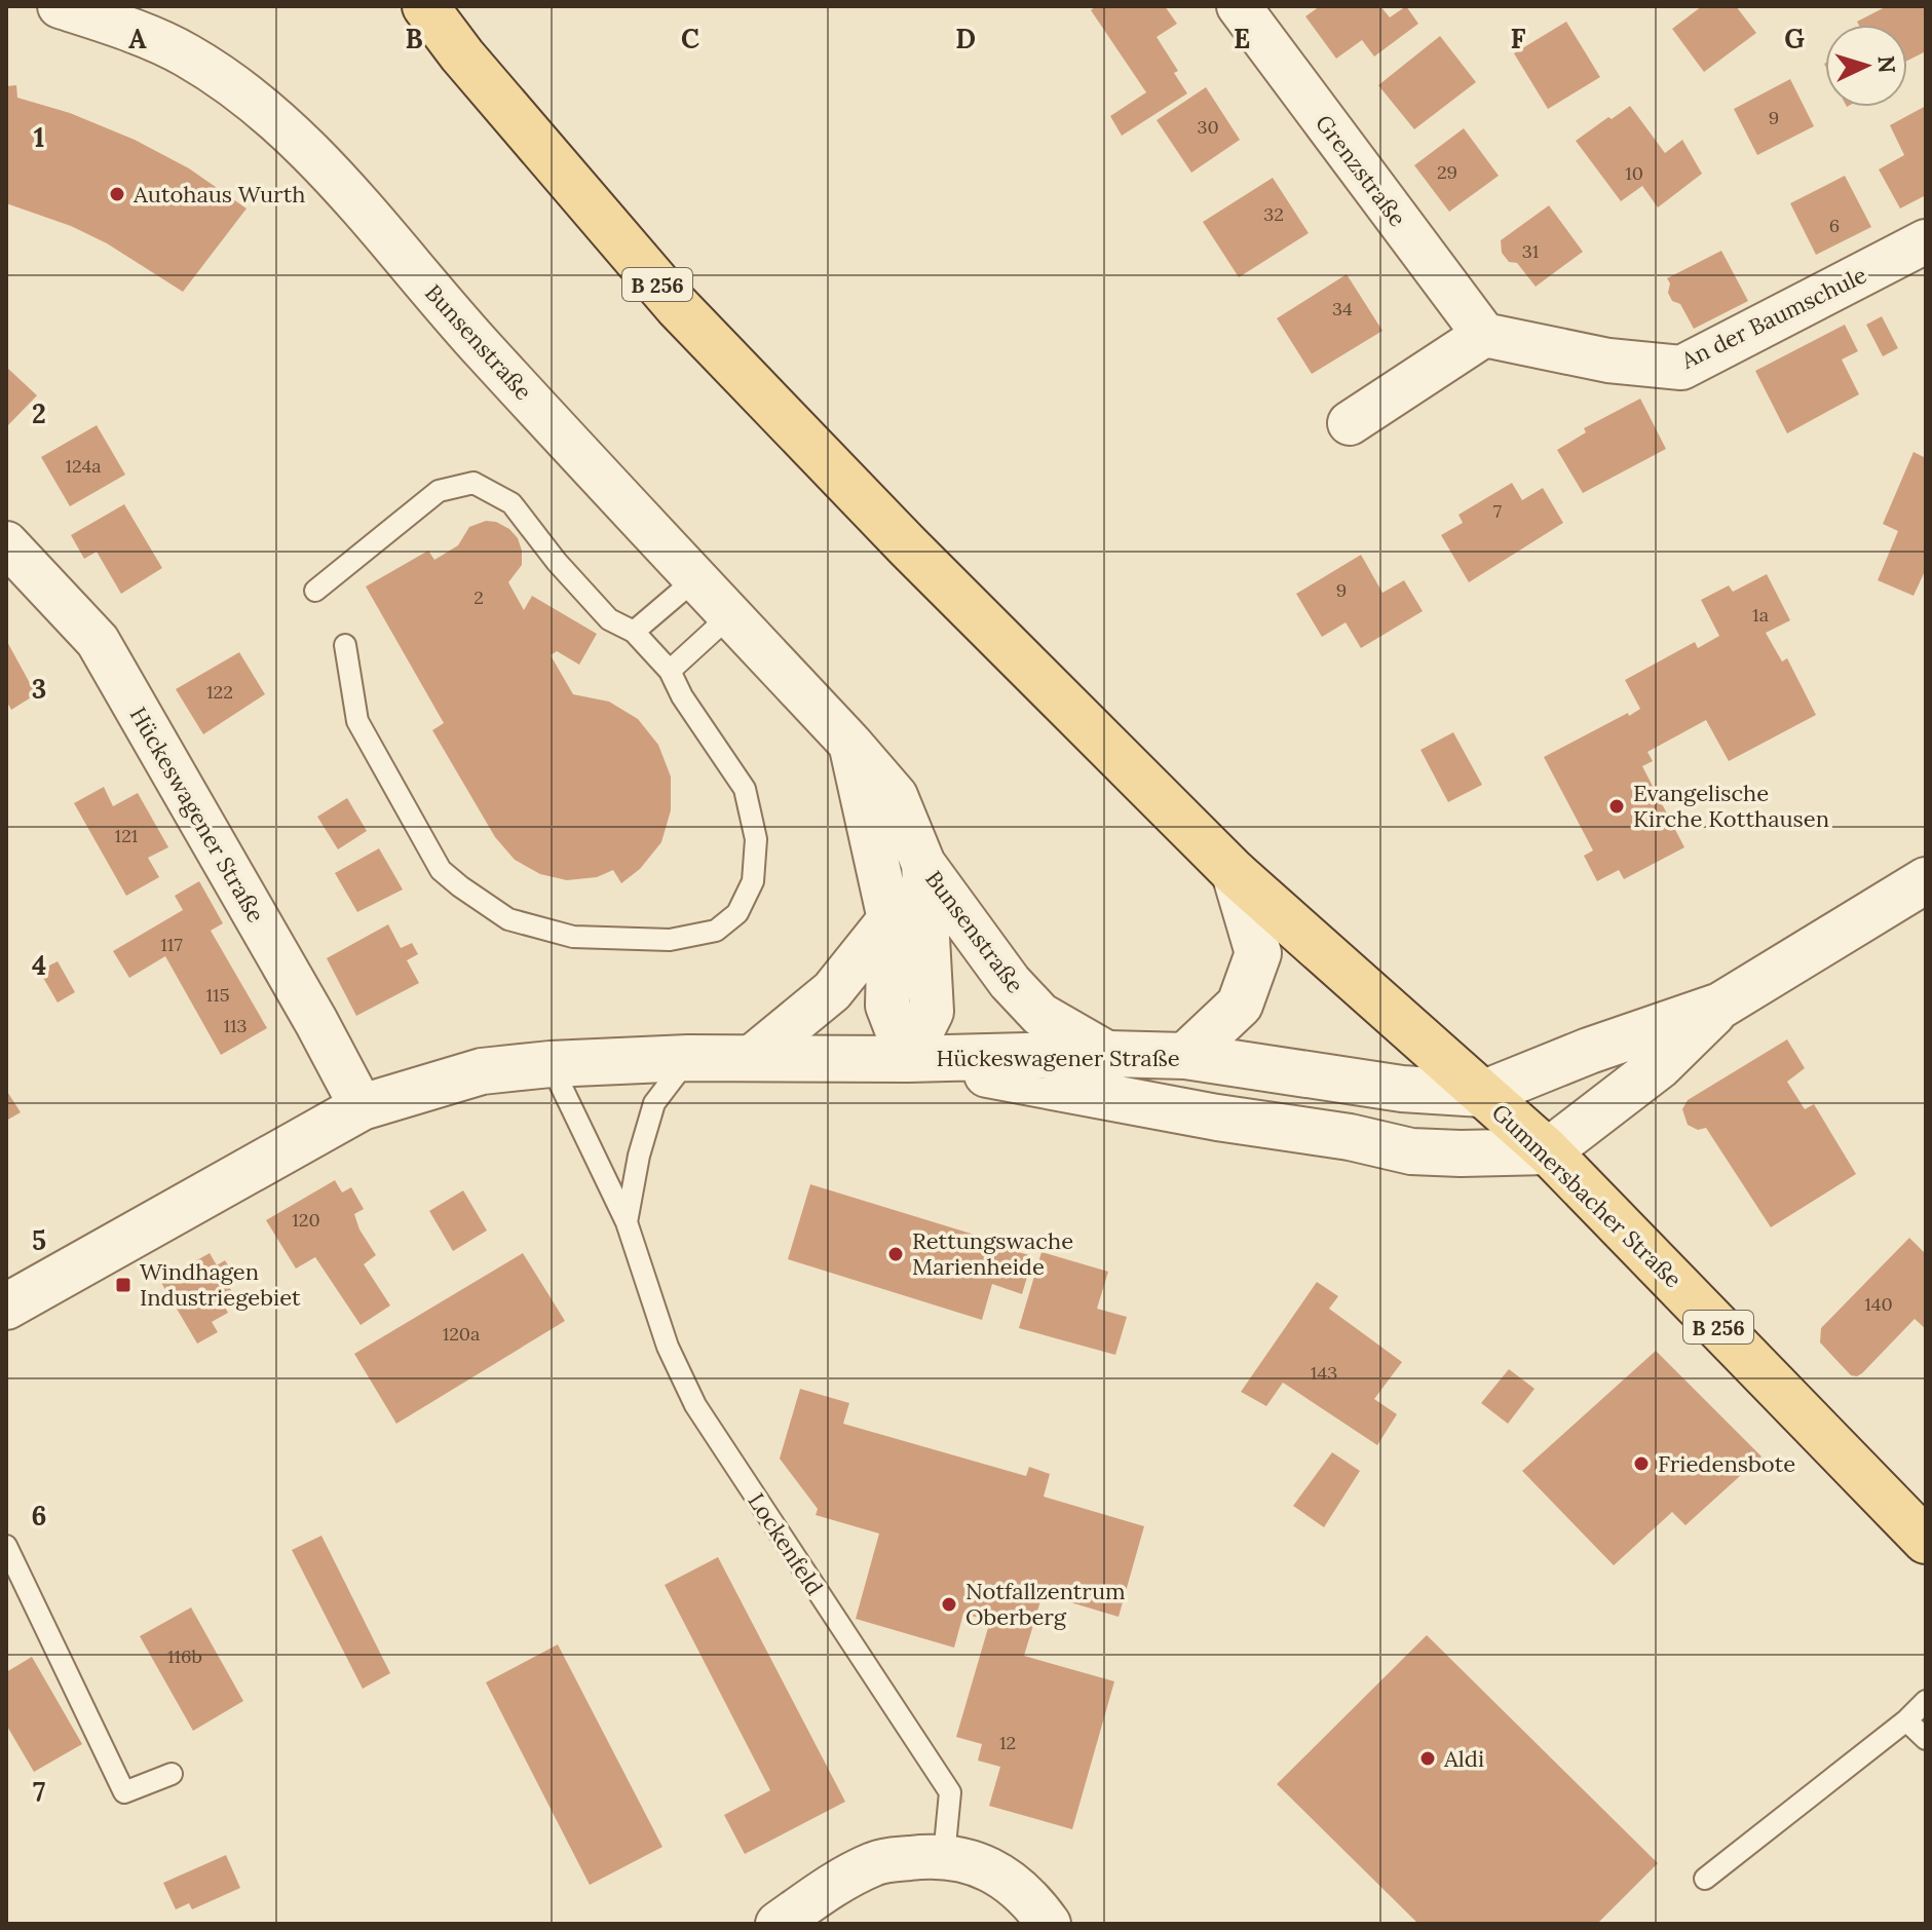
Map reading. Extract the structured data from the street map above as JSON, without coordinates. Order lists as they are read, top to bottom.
{
  "streets": {
    "main road": ["B 256", "Gummersbacher Straße"],
    "street": [
      "Grenzstraße",
      "An der Baumschule",
      "Bunsenstraße",
      "Hückeswagener Straße"
    ],
    "lane": ["Lockenfeld"]
  },
  "crossings": [
    ["Grenzstraße", "An der Baumschule"],
    ["B 256", "Gummersbacher Straße"],
    ["Bunsenstraße", "Hückeswagener Straße"],
    ["Hückeswagener Straße", "Gummersbacher Straße"],
    ["Hückeswagener Straße", "Lockenfeld"]
  ],
  "places": {
    "other": [
      "Autohaus Wurth",
      "Evangelische Kirche Kotthausen",
      "Rettungswache Marienheide",
      "Friedensbote",
      "Notfallzentrum Oberberg",
      "Aldi"
    ],
    "transit": ["Windhagen Industriegebiet"]
  },
  "house_numbers": [
    "9",
    "30",
    "29",
    "10",
    "32",
    "6",
    "31",
    "34",
    "124a",
    "7",
    "9",
    "2",
    "1a",
    "122",
    "121",
    "117",
    "115",
    "113",
    "120",
    "140",
    "120a",
    "143",
    "116b",
    "12"
  ],
  "north": "right",
  "grid": {
    "columns": [
      "A",
      "B",
      "C",
      "D",
      "E",
      "F",
      "G"
    ],
    "rows": [
      "1",
      "2",
      "3",
      "4",
      "5",
      "6",
      "7"
    ]
  }
}
